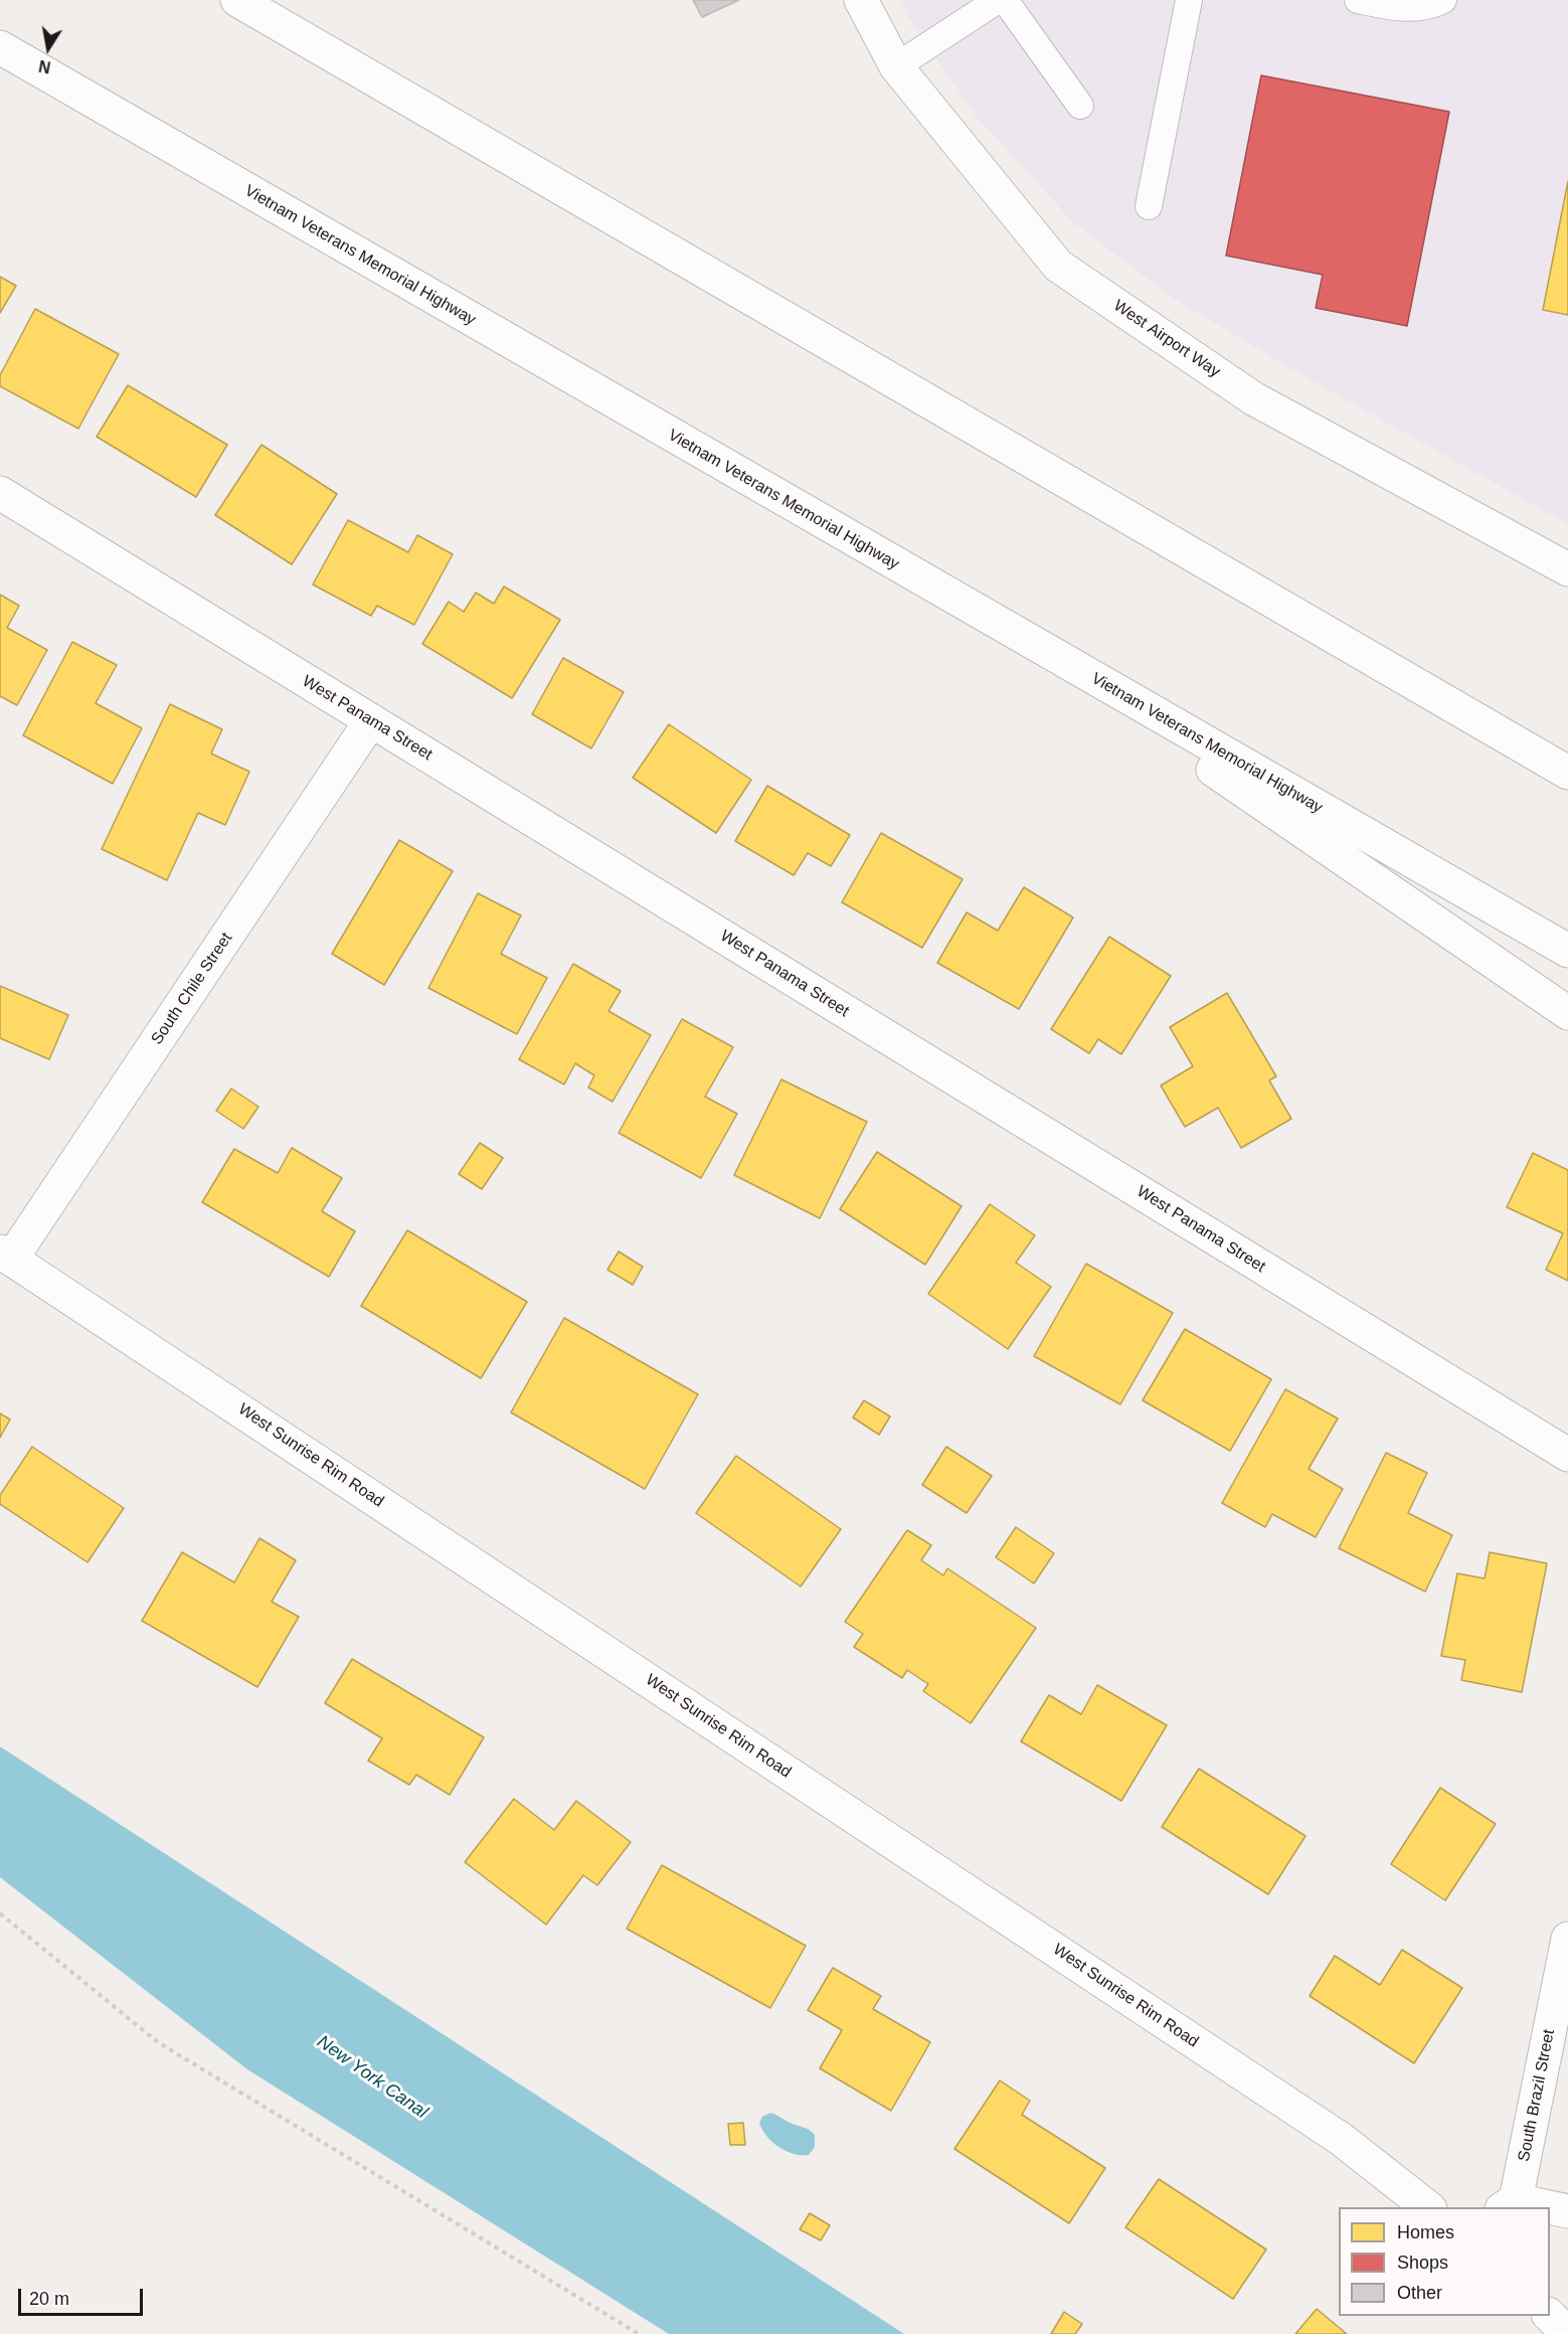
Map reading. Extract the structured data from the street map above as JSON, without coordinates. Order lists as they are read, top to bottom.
{
  "streets": {
    "main road": [
      "Vietnam Veterans Memorial Highway",
      "West Airport Way",
      "West Panama Street",
      "South Chile Street",
      "West Sunrise Rim Road",
      "South Brazil Street"
    ]
  },
  "crossings": [
    ["West Panama Street", "South Chile Street"],
    ["South Chile Street", "West Sunrise Rim Road"]
  ],
  "water": ["New York Canal"],
  "legend": ["Homes", "Shops", "Other"],
  "scale_bar": "20 m",
  "north": "bottom"
}
